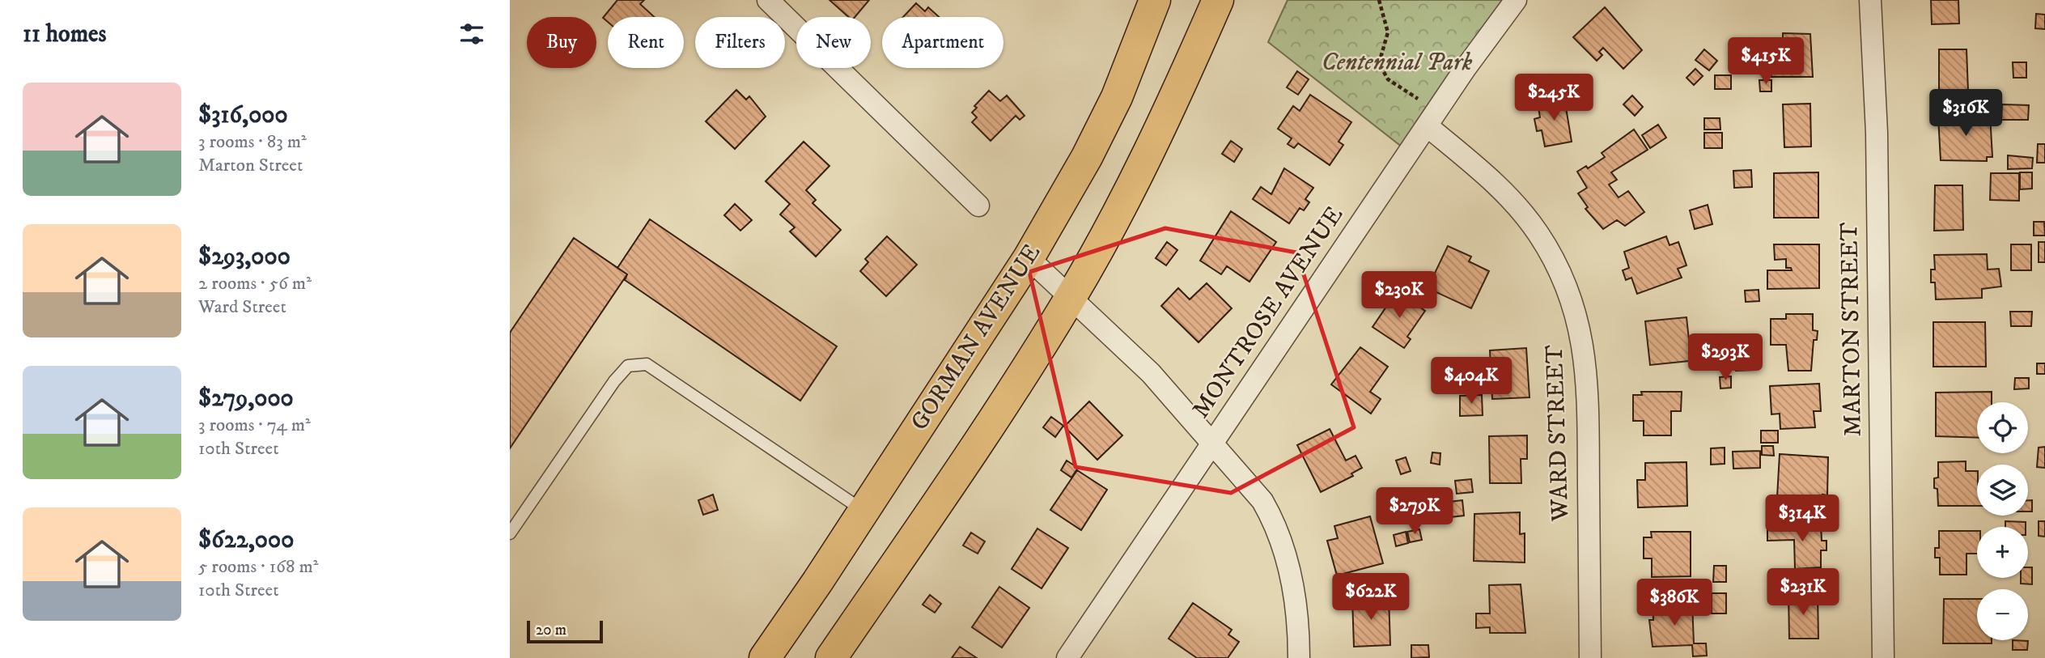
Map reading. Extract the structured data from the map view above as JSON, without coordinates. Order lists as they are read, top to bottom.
{
  "streets": {
    "main road": ["GORMAN AVENUE"],
    "street": ["MONTROSE AVENUE", "MARTON STREET", "WARD STREET"]
  },
  "crossings": [
    ["MONTROSE AVENUE", "WARD STREET"]
  ],
  "parks": ["Centennial Park"],
  "scale_bar": "20 m",
  "page": {
    "heading": "11 homes",
    "chip": [
      "Buy",
      "Rent",
      "Filters",
      "New",
      "Apartment"
    ],
    "price": [
      "$415K",
      "$245K",
      "$316K",
      "$230K",
      "$293K",
      "$404K",
      "$279K",
      "$314K",
      "$231K",
      "$622K",
      "$386K"
    ],
    "list": [
      {
        "name": "$316,000",
        "note": "3 rooms · 83 m² · Marton Street"
      },
      {
        "name": "$293,000",
        "note": "2 rooms · 56 m² · Ward Street"
      },
      {
        "name": "$279,000",
        "note": "3 rooms · 74 m² · 10th Street"
      },
      {
        "name": "$622,000",
        "note": "5 rooms · 168 m² · 10th Street"
      }
    ],
    "map_buttons": ["+", "−"],
    "scale": "20 m"
  }
}
